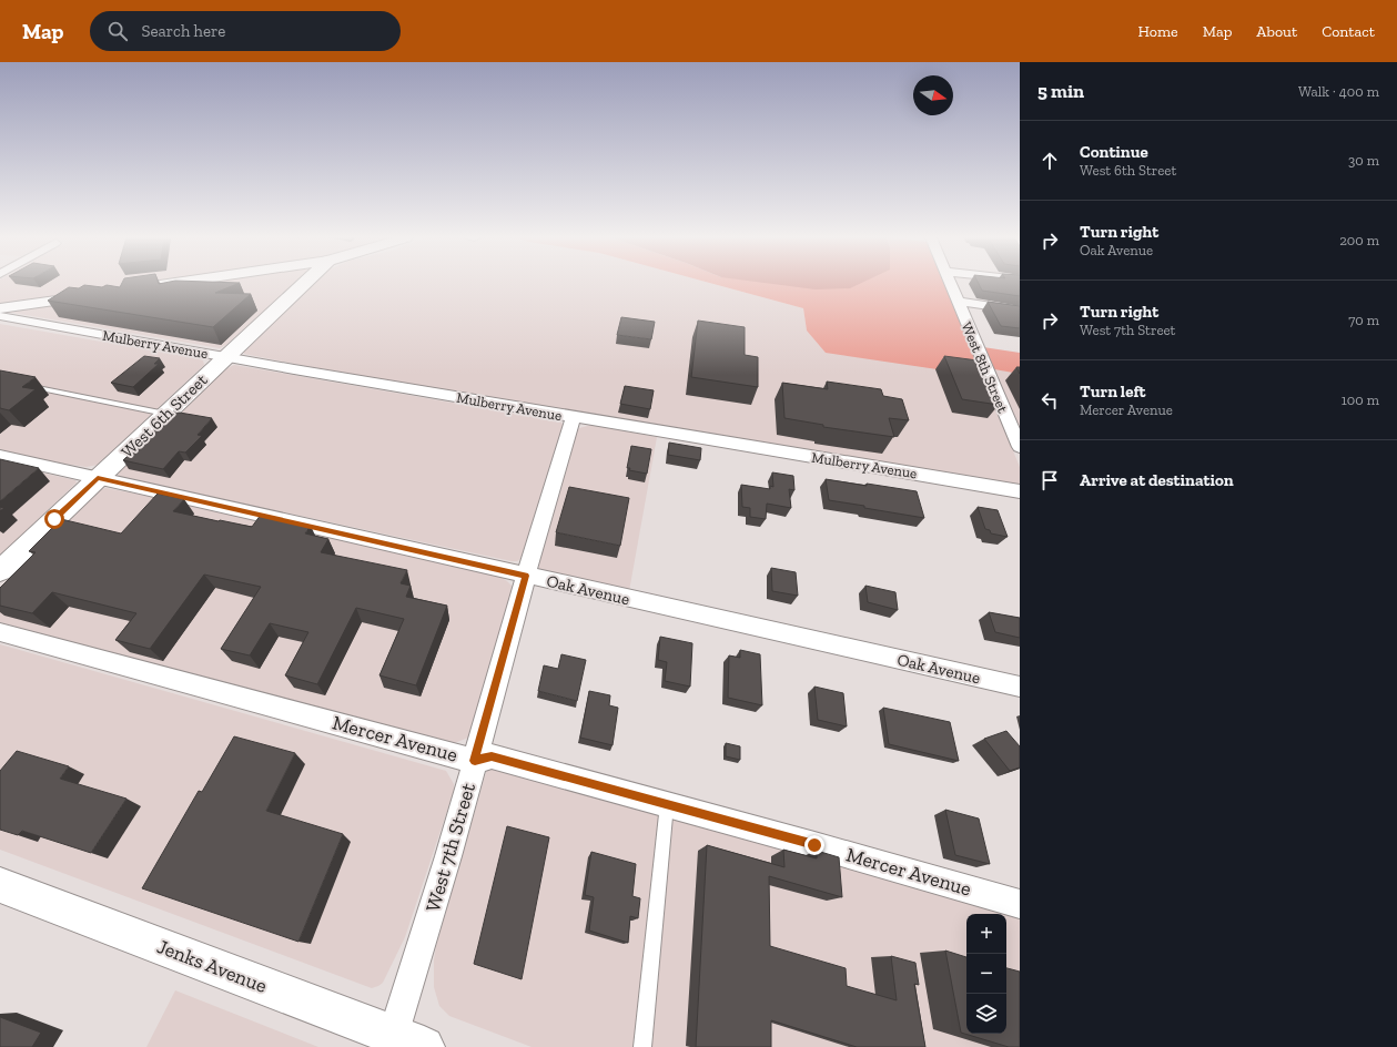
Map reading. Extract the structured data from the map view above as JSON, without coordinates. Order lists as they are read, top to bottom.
{
  "streets": {
    "main road": ["West 6th Street", "Jenks Avenue"],
    "street": [
      "Mulberry Avenue",
      "West 8th Street",
      "Oak Avenue",
      "Mercer Avenue",
      "West 7th Street"
    ]
  },
  "crossings": [
    ["Mulberry Avenue", "West 6th Street"],
    ["Mulberry Avenue", "West 7th Street"],
    ["West 6th Street", "Oak Avenue"],
    ["Oak Avenue", "West 7th Street"],
    ["Mercer Avenue", "West 7th Street"],
    ["West 7th Street", "Jenks Avenue"]
  ],
  "north": "right",
  "page": {
    "header": "Map",
    "search": "Search here",
    "nav": [
      "Home",
      "Map",
      "About",
      "Contact"
    ],
    "heading": ["5 min", "Walk · 400 m"],
    "list": [
      ["Continue", "West 6th Street", "30 m"],
      ["Turn right", "Oak Avenue", "200 m"],
      ["Turn right", "West 7th Street", "70 m"],
      ["Turn left", "Mercer Avenue", "100 m"],
      "Arrive at destination"
    ],
    "map_buttons": ["+", "−"]
  }
}
